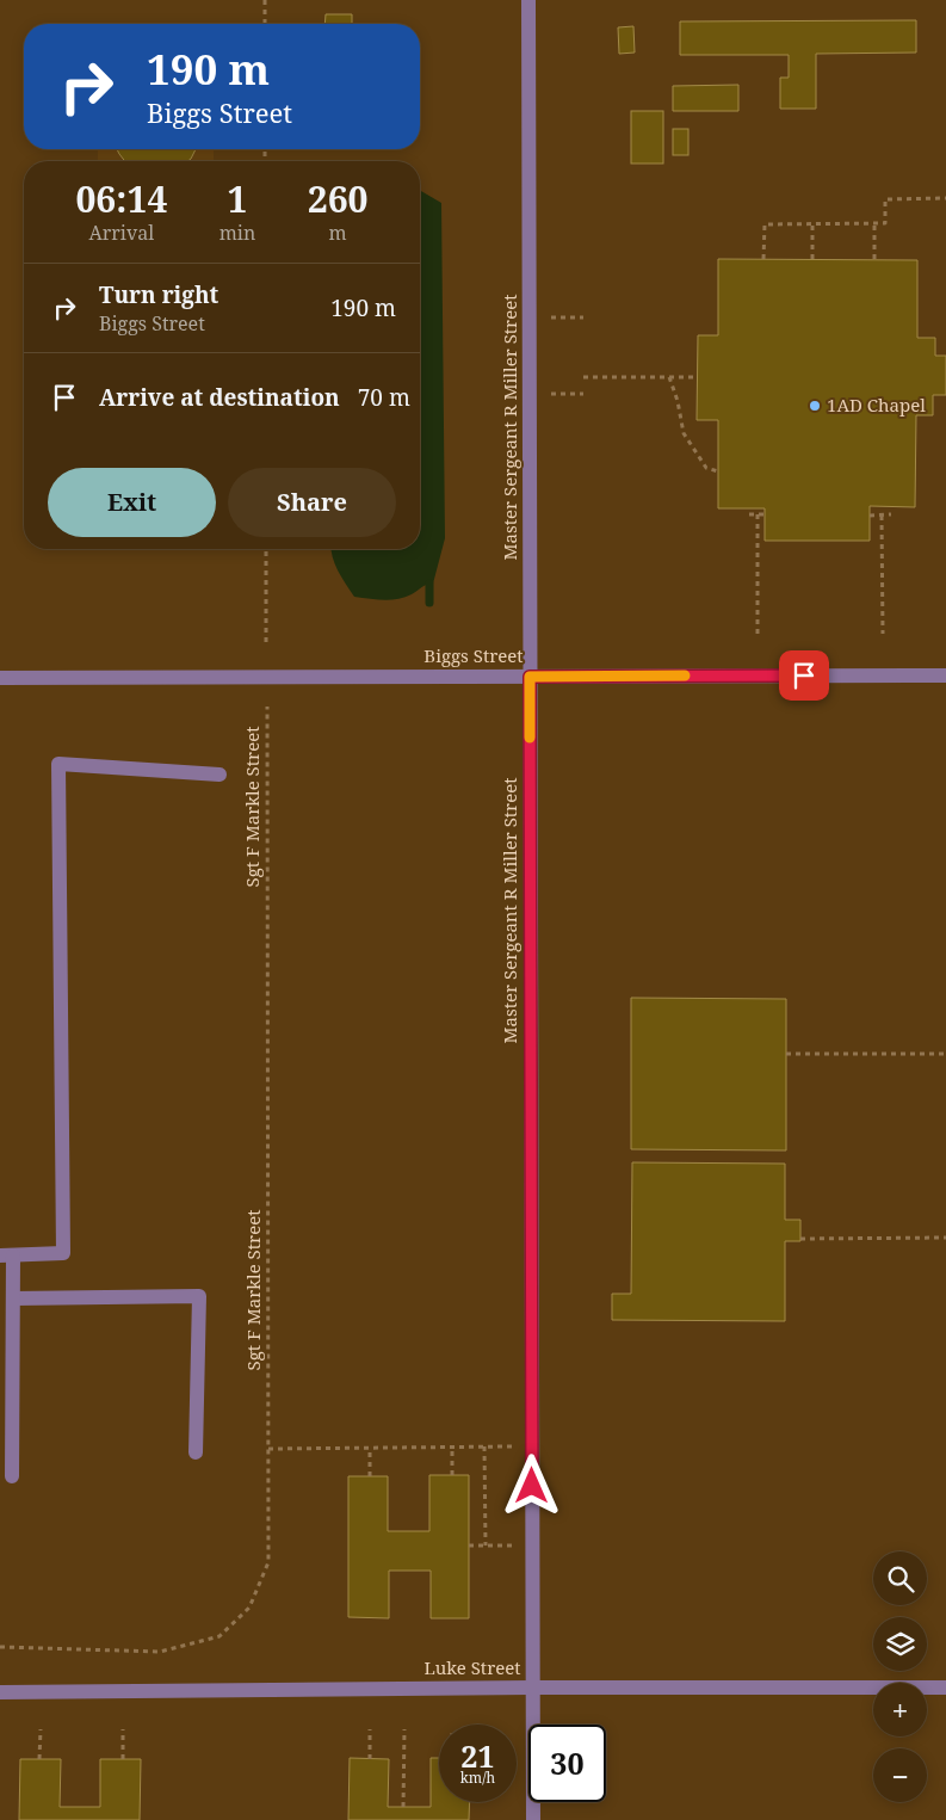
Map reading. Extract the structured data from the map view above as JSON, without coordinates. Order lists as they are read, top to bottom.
{
  "streets": {
    "street": ["Master Sergeant R Miller Street", "Biggs Street", "Luke Street"],
    "path": ["Sgt F Markle Street"]
  },
  "crossings": [
    ["Master Sergeant R Miller Street", "Biggs Street"],
    ["Master Sergeant R Miller Street", "Luke Street"]
  ],
  "places": ["1AD Chapel"],
  "page": {
    "turn": ["190 m", "Biggs Street"],
    "eta": [
      "06:14",
      "Arrival",
      "1",
      "min",
      "260",
      "m"
    ],
    "list": [
      {
        "name": "Turn right",
        "note": "Biggs Street",
        "value": "190 m"
      },
      {
        "name": "Arrive at destination",
        "value": "70 m"
      }
    ],
    "buttons": ["Exit", "Share"],
    "map_buttons": ["+", "−"],
    "speed": "21 km/h",
    "limit": "30"
  }
}
